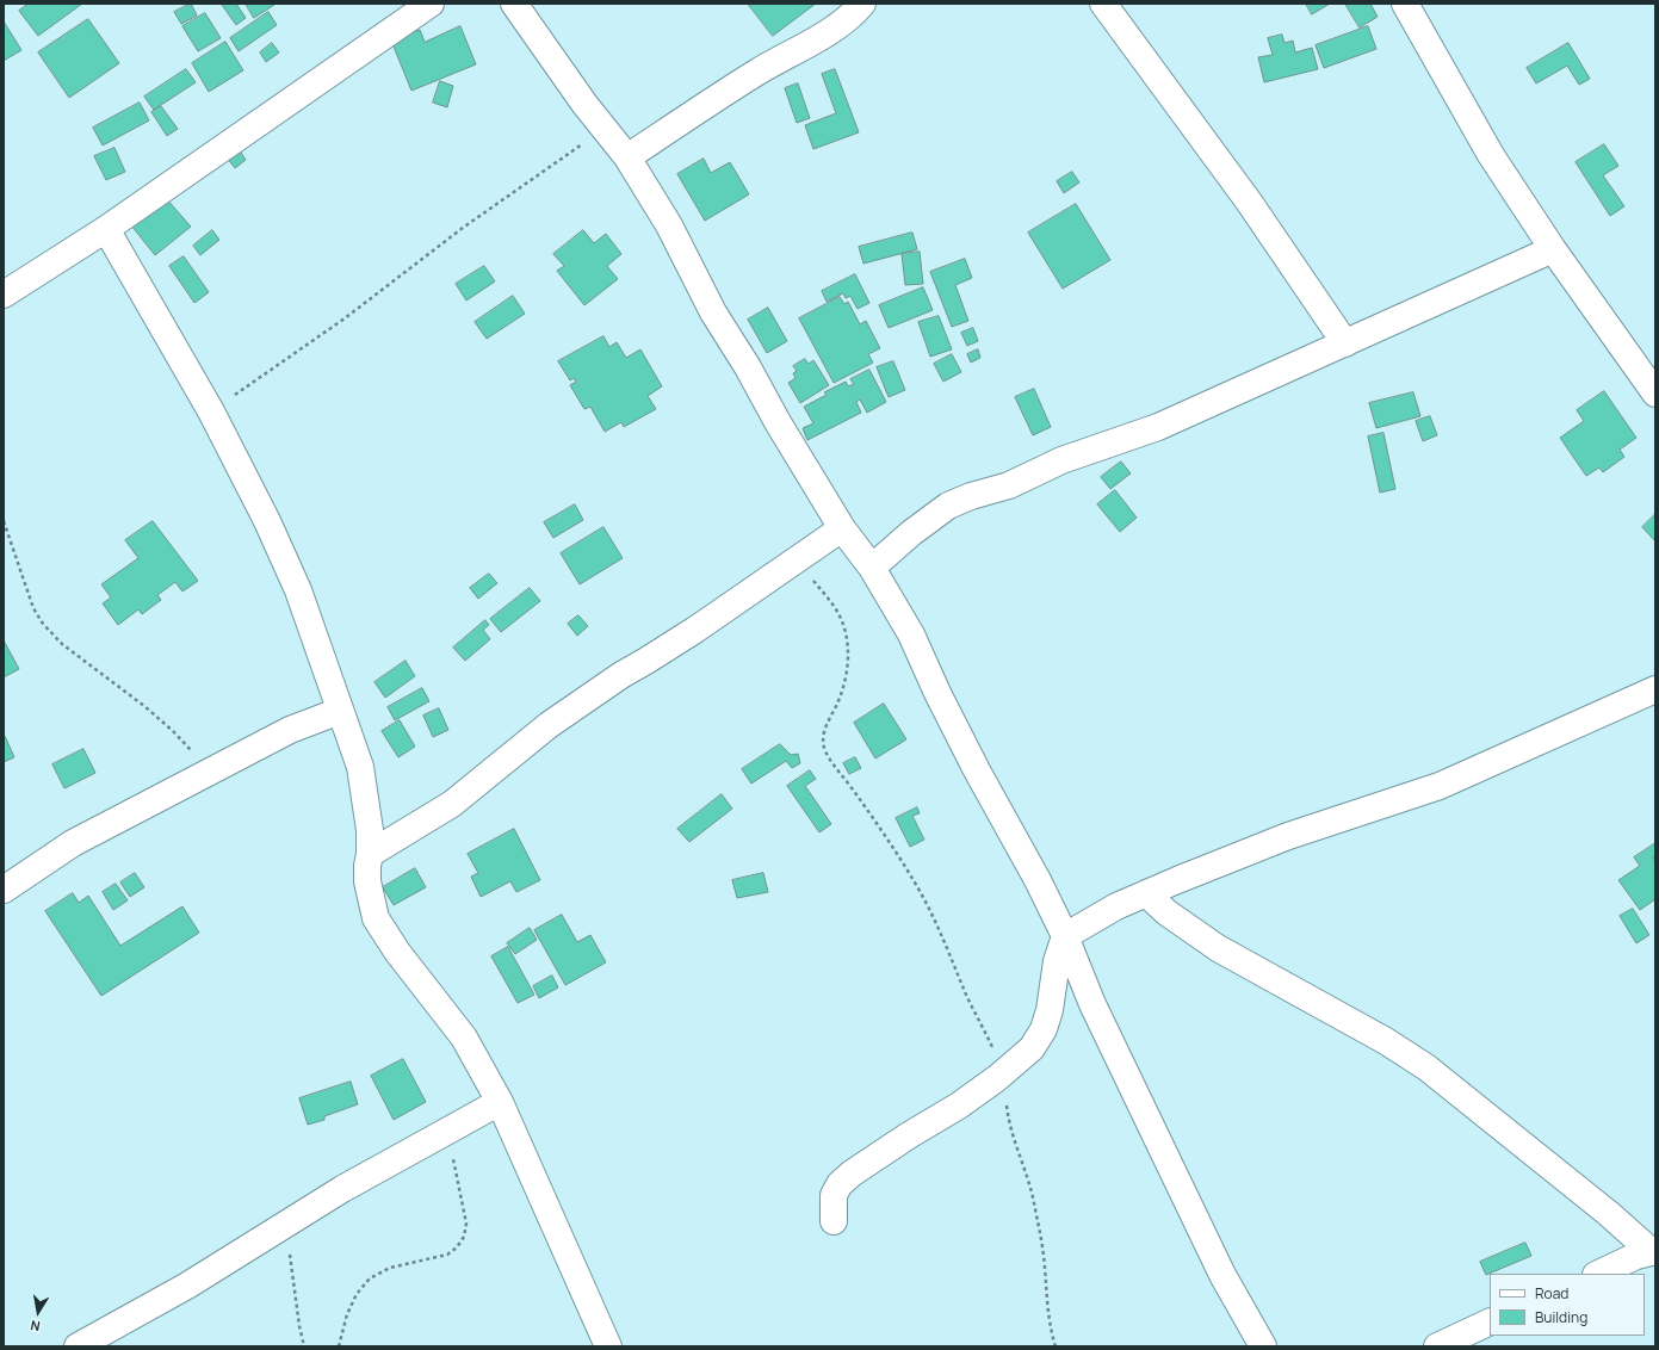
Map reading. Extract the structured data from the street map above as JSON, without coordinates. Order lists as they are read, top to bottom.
{
  "legend": ["Road", "Building"],
  "north": "bottom"
}
